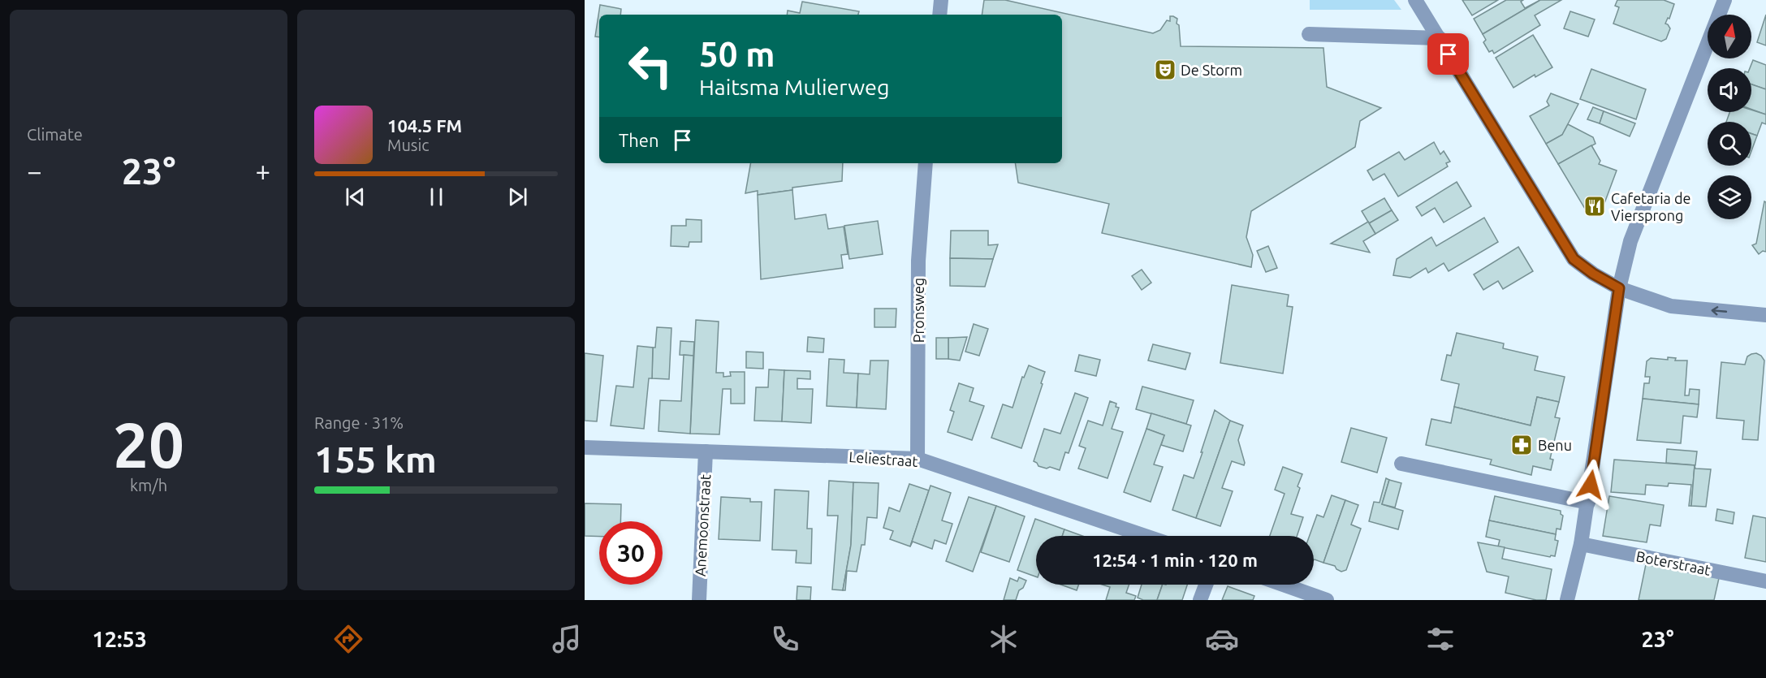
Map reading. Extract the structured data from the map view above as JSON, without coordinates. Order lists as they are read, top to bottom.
{
  "streets": {
    "street": [
      "Pronsweg",
      "Leliestraat",
      "Anemoonstraat",
      "Boterstraat"
    ]
  },
  "crossings": [
    ["Pronsweg", "Leliestraat"],
    ["Leliestraat", "Anemoonstraat"]
  ],
  "places": {
    "theatre": ["De Storm"],
    "restaurant": ["Cafetaria de Viersprong"],
    "pharmacy": ["Benu"]
  },
  "north": "top",
  "page": {
    "tile": [
      "Climate",
      ["20", "km/h"],
      ["Range · 31%", "155 km"]
    ],
    "turn": ["50 m", "Haitsma Mulierweg"],
    "song": ["104.5 FM", "Music"],
    "then": "Then",
    "heat": ["−", "23°", "+"],
    "limit": "30",
    "trip": "12:54 · 1 min · 120 m",
    "tabs": ["12:53", "23°"]
  }
}
